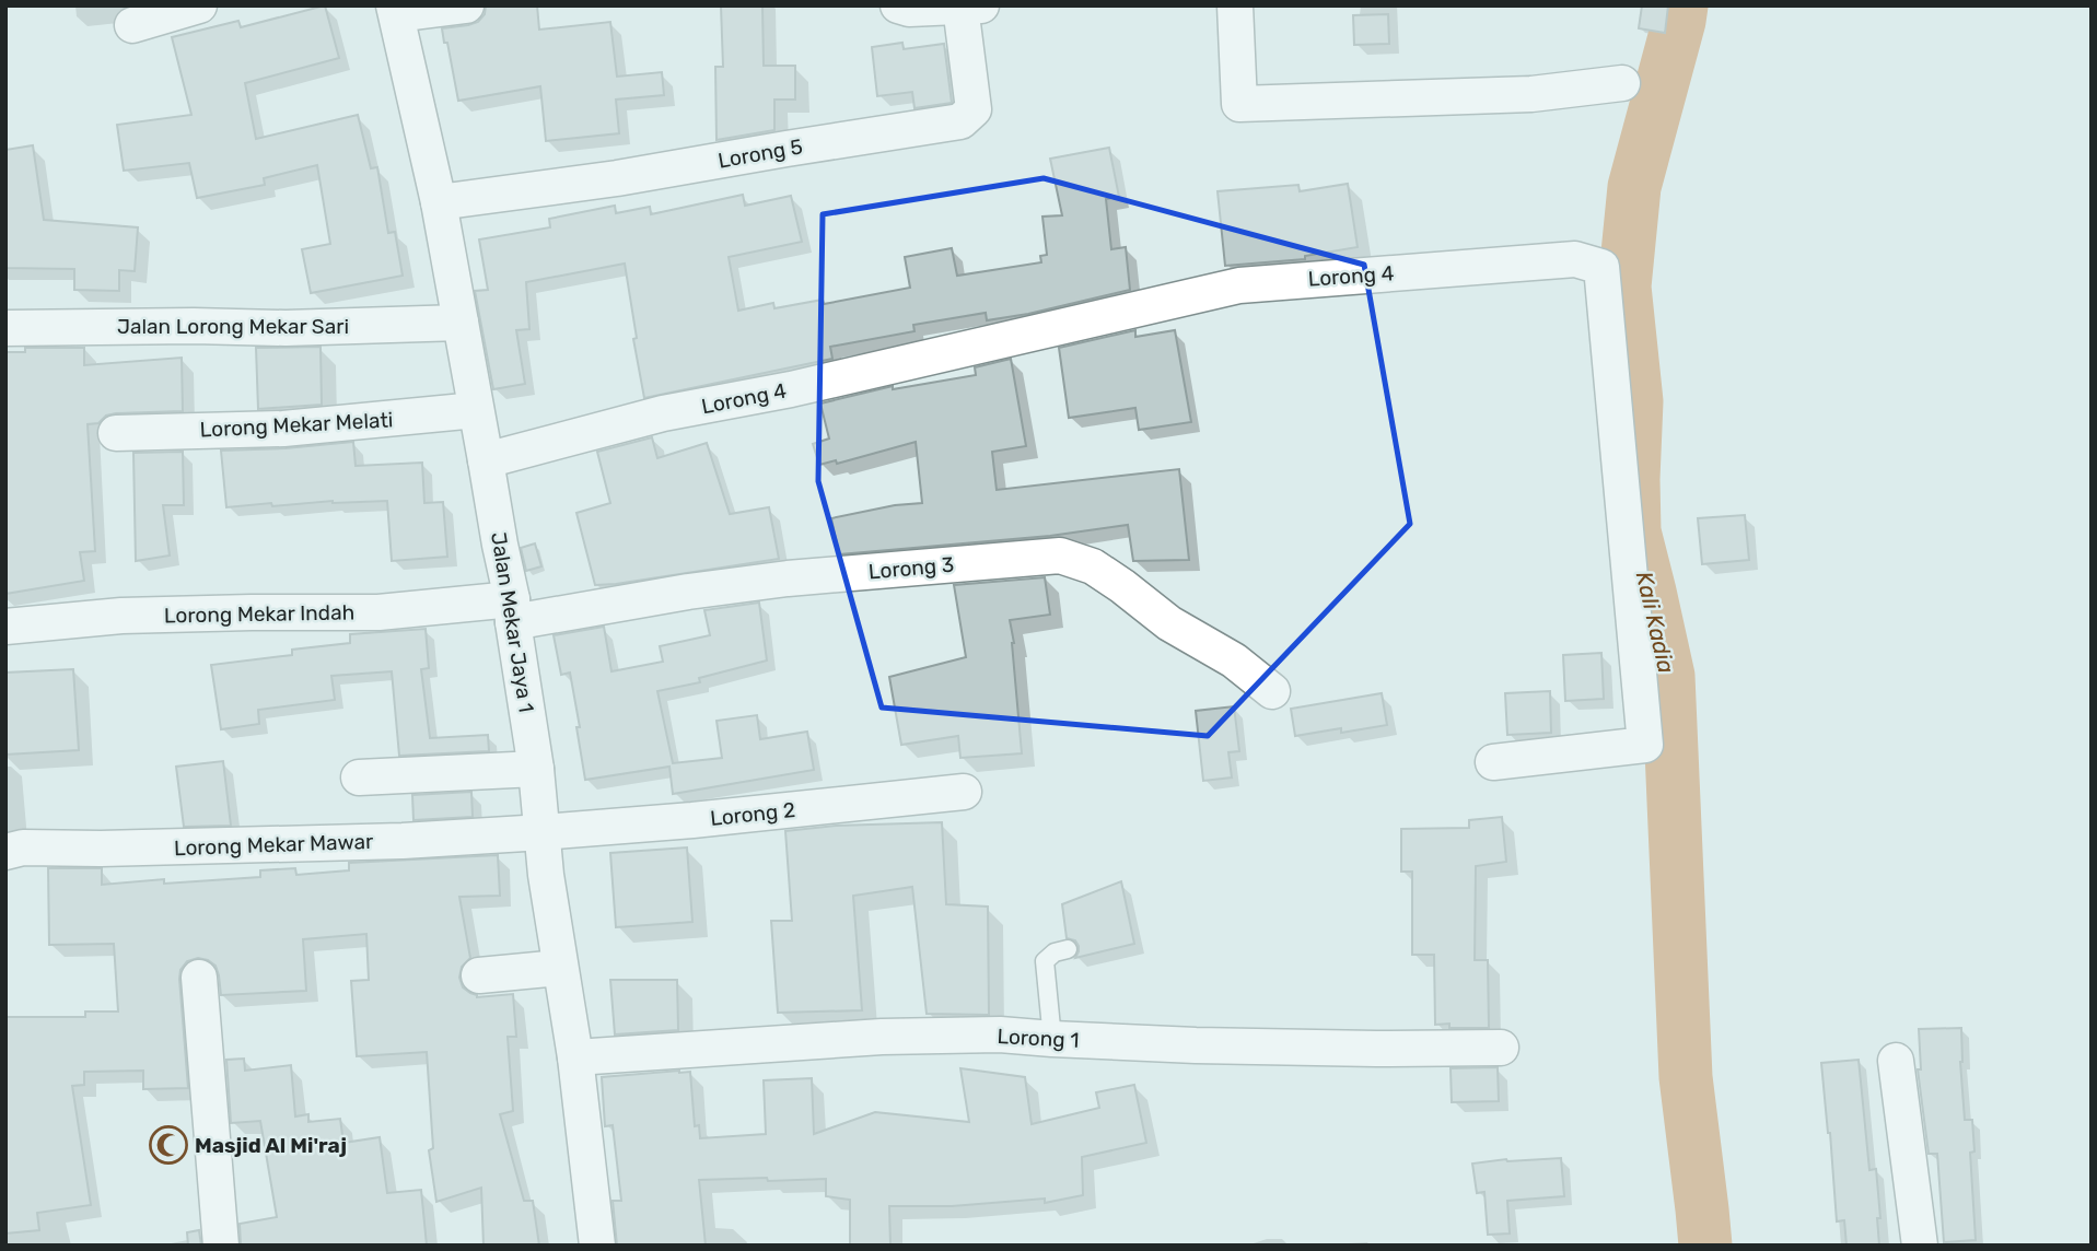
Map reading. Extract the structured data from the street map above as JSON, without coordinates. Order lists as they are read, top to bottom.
{
  "streets": {
    "street": [
      "Lorong 5",
      "Lorong 4",
      "Jalan Lorong Mekar Sari",
      "Lorong Mekar Melati",
      "Lorong 3",
      "Lorong Mekar Indah",
      "Jalan Mekar Jaya 1",
      "Lorong 2",
      "Lorong Mekar Mawar",
      "Lorong 1"
    ]
  },
  "crossings": [
    ["Lorong 5", "Jalan Mekar Jaya 1"],
    ["Lorong 4", "Jalan Mekar Jaya 1"],
    ["Jalan Lorong Mekar Sari", "Jalan Mekar Jaya 1"],
    ["Lorong Mekar Melati", "Jalan Mekar Jaya 1"],
    ["Lorong 3", "Lorong Mekar Indah"],
    ["Lorong 3", "Jalan Mekar Jaya 1"],
    ["Lorong Mekar Indah", "Jalan Mekar Jaya 1"],
    ["Jalan Mekar Jaya 1", "Lorong 2"],
    ["Jalan Mekar Jaya 1", "Lorong Mekar Mawar"],
    ["Jalan Mekar Jaya 1", "Lorong 1"],
    ["Lorong 2", "Lorong Mekar Mawar"]
  ],
  "water": ["Kali Kadia"],
  "places": {
    "mosque": ["Masjid Al Mi'raj"]
  }
}
